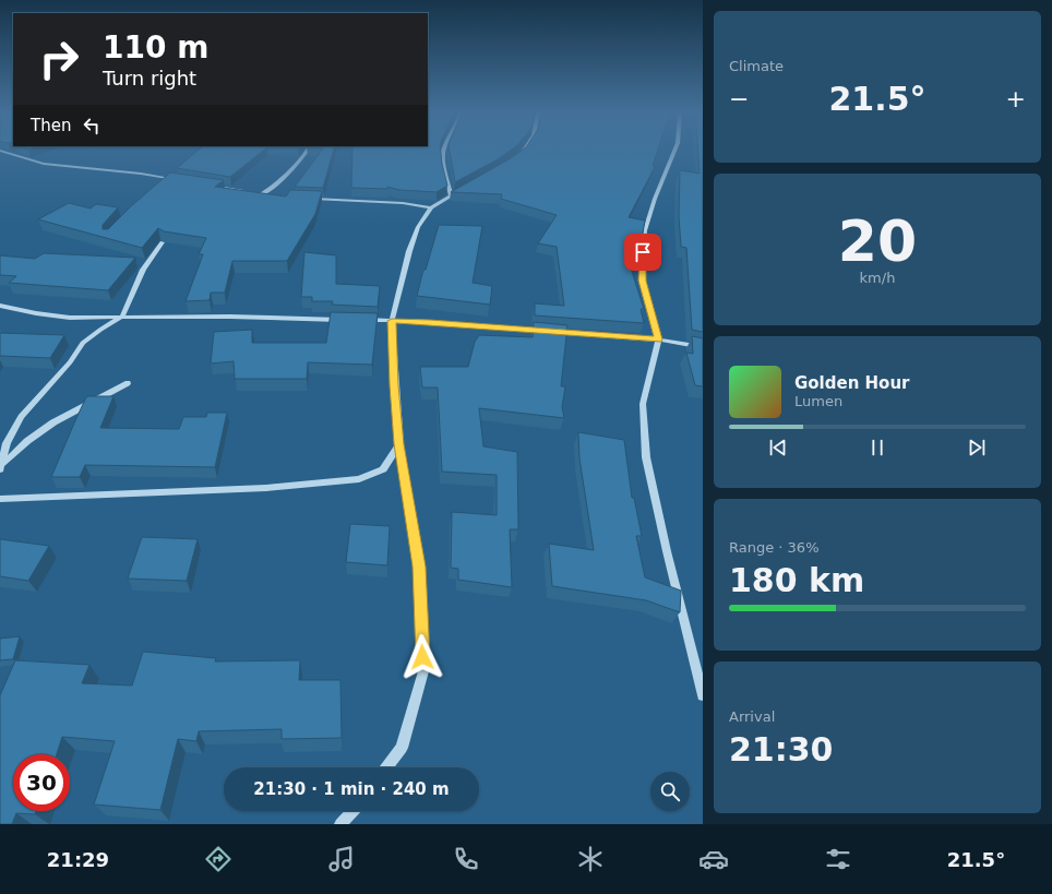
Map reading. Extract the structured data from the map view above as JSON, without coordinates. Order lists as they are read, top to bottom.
{
  "page": {
    "tile": [
      "Climate",
      ["20", "km/h"],
      ["Range · 36%", "180 km"],
      ["Arrival", "21:30"]
    ],
    "turn": ["110 m", "Turn right"],
    "heat": ["−", "21.5°", "+"],
    "then": "Then",
    "song": ["Golden Hour", "Lumen"],
    "limit": "30",
    "trip": "21:30 · 1 min · 240 m",
    "tabs": ["21:29", "21.5°"]
  }
}
